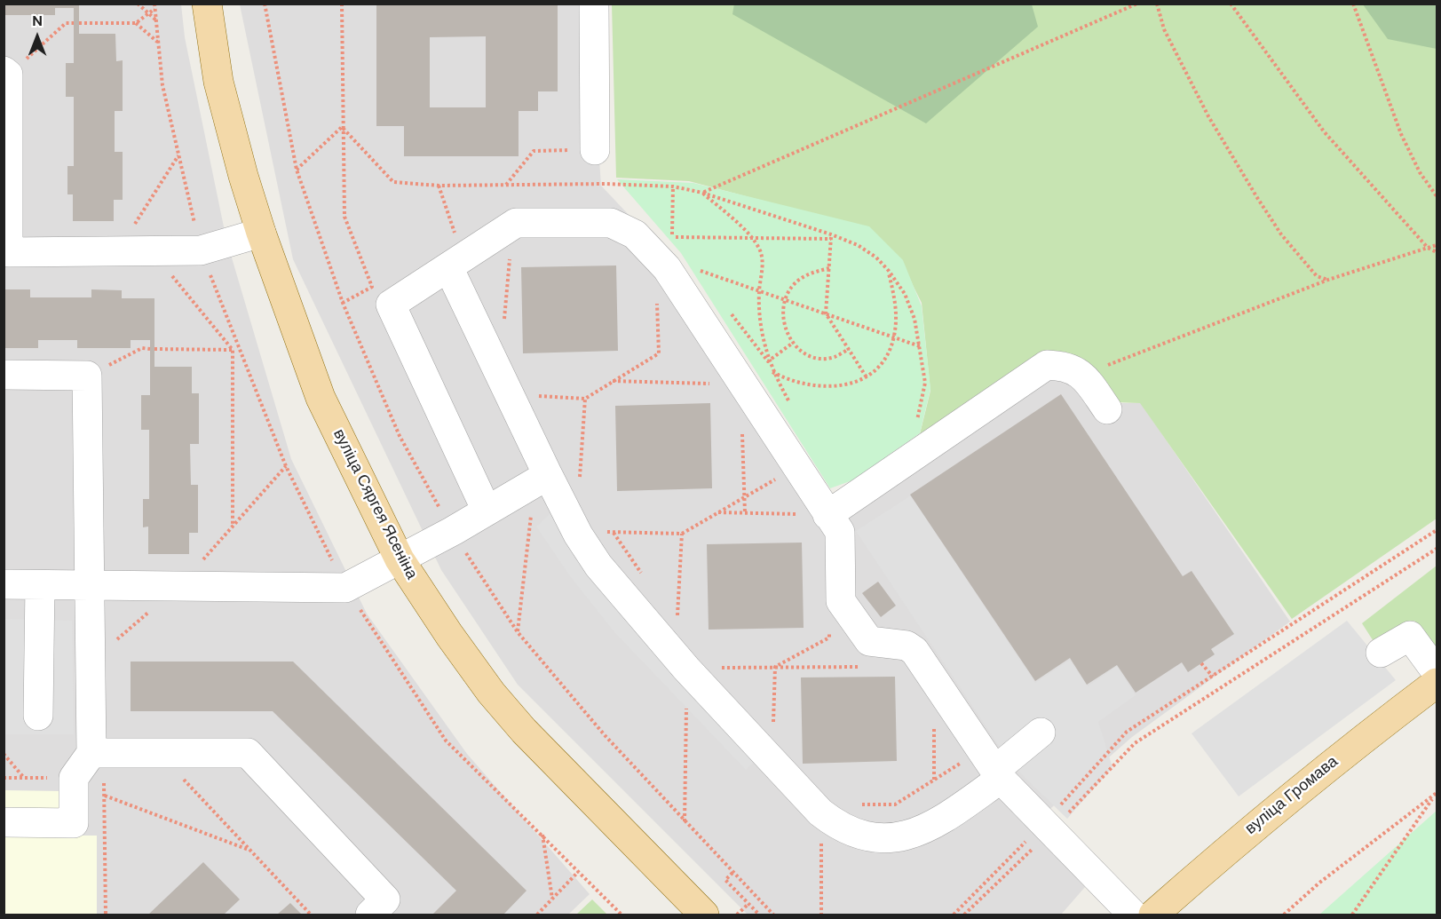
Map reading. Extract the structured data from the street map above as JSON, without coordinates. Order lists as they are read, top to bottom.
{
  "streets": {
    "main road": ["вуліца Сяргея Ясеніна", "вуліца Громава"]
  },
  "north": "top"
}
